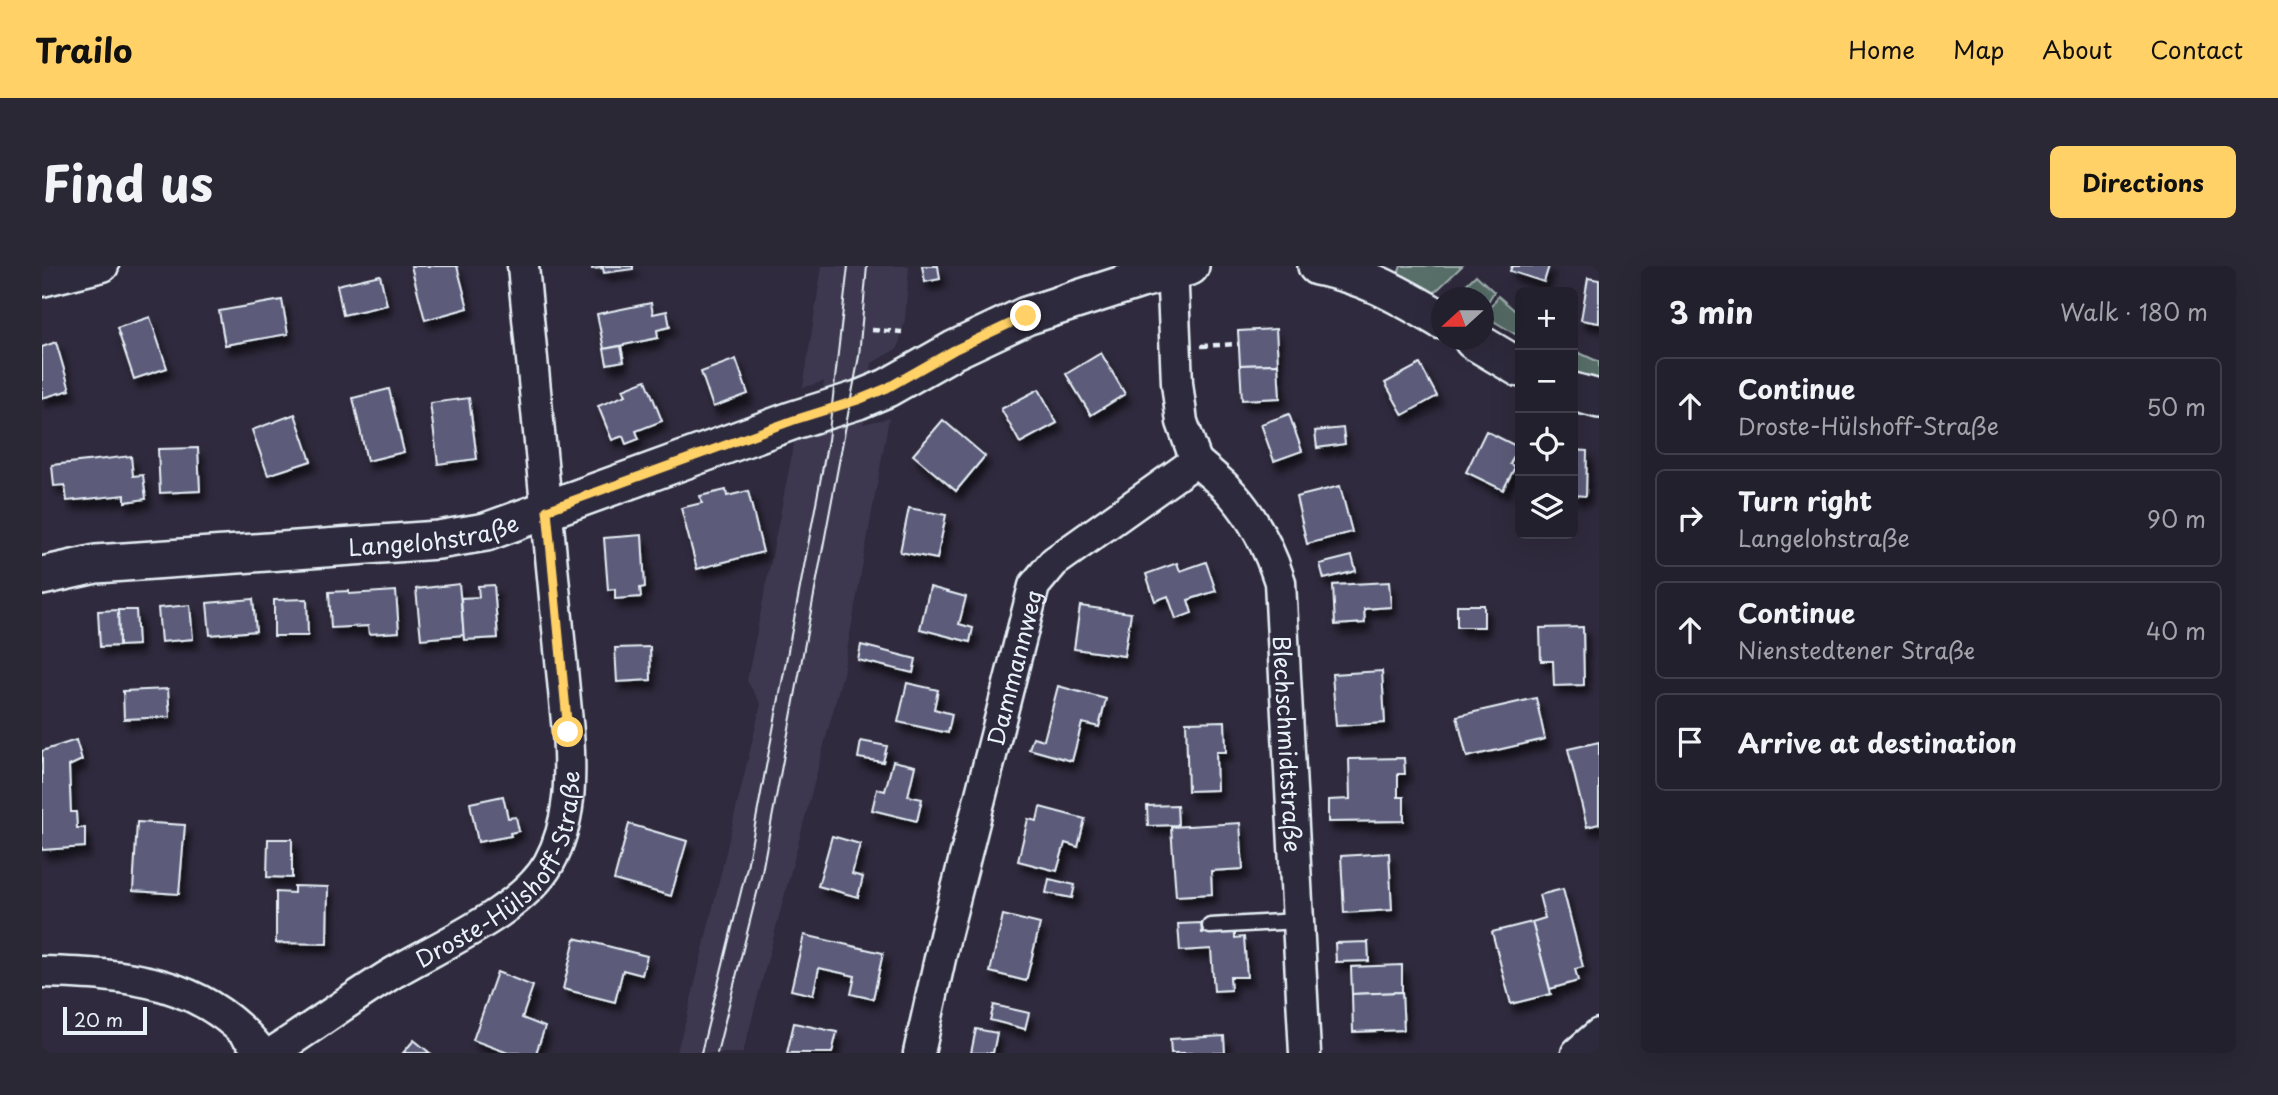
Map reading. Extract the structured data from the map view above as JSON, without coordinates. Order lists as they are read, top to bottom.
{
  "streets": {
    "street": [
      "Langelohstraße",
      "Dammannweg",
      "Blechschmidtstraße",
      "Droste-Hülshoff-Straße"
    ]
  },
  "crossings": [
    ["Langelohstraße", "Droste-Hülshoff-Straße"],
    ["Dammannweg", "Blechschmidtstraße"]
  ],
  "scale_bar": "20 m",
  "north": "left",
  "page": {
    "header": "Trailo",
    "nav": [
      "Home",
      "Map",
      "About",
      "Contact"
    ],
    "title": "Find us",
    "buttons": "Directions",
    "heading": ["3 min", "Walk · 180 m"],
    "map_buttons": ["+", "−"],
    "list": [
      ["Continue", "Droste-Hülshoff-Straße", "50 m"],
      ["Turn right", "Langelohstraße", "90 m"],
      ["Continue", "Nienstedtener Straße", "40 m"],
      "Arrive at destination"
    ],
    "scale": "20 m"
  }
}
